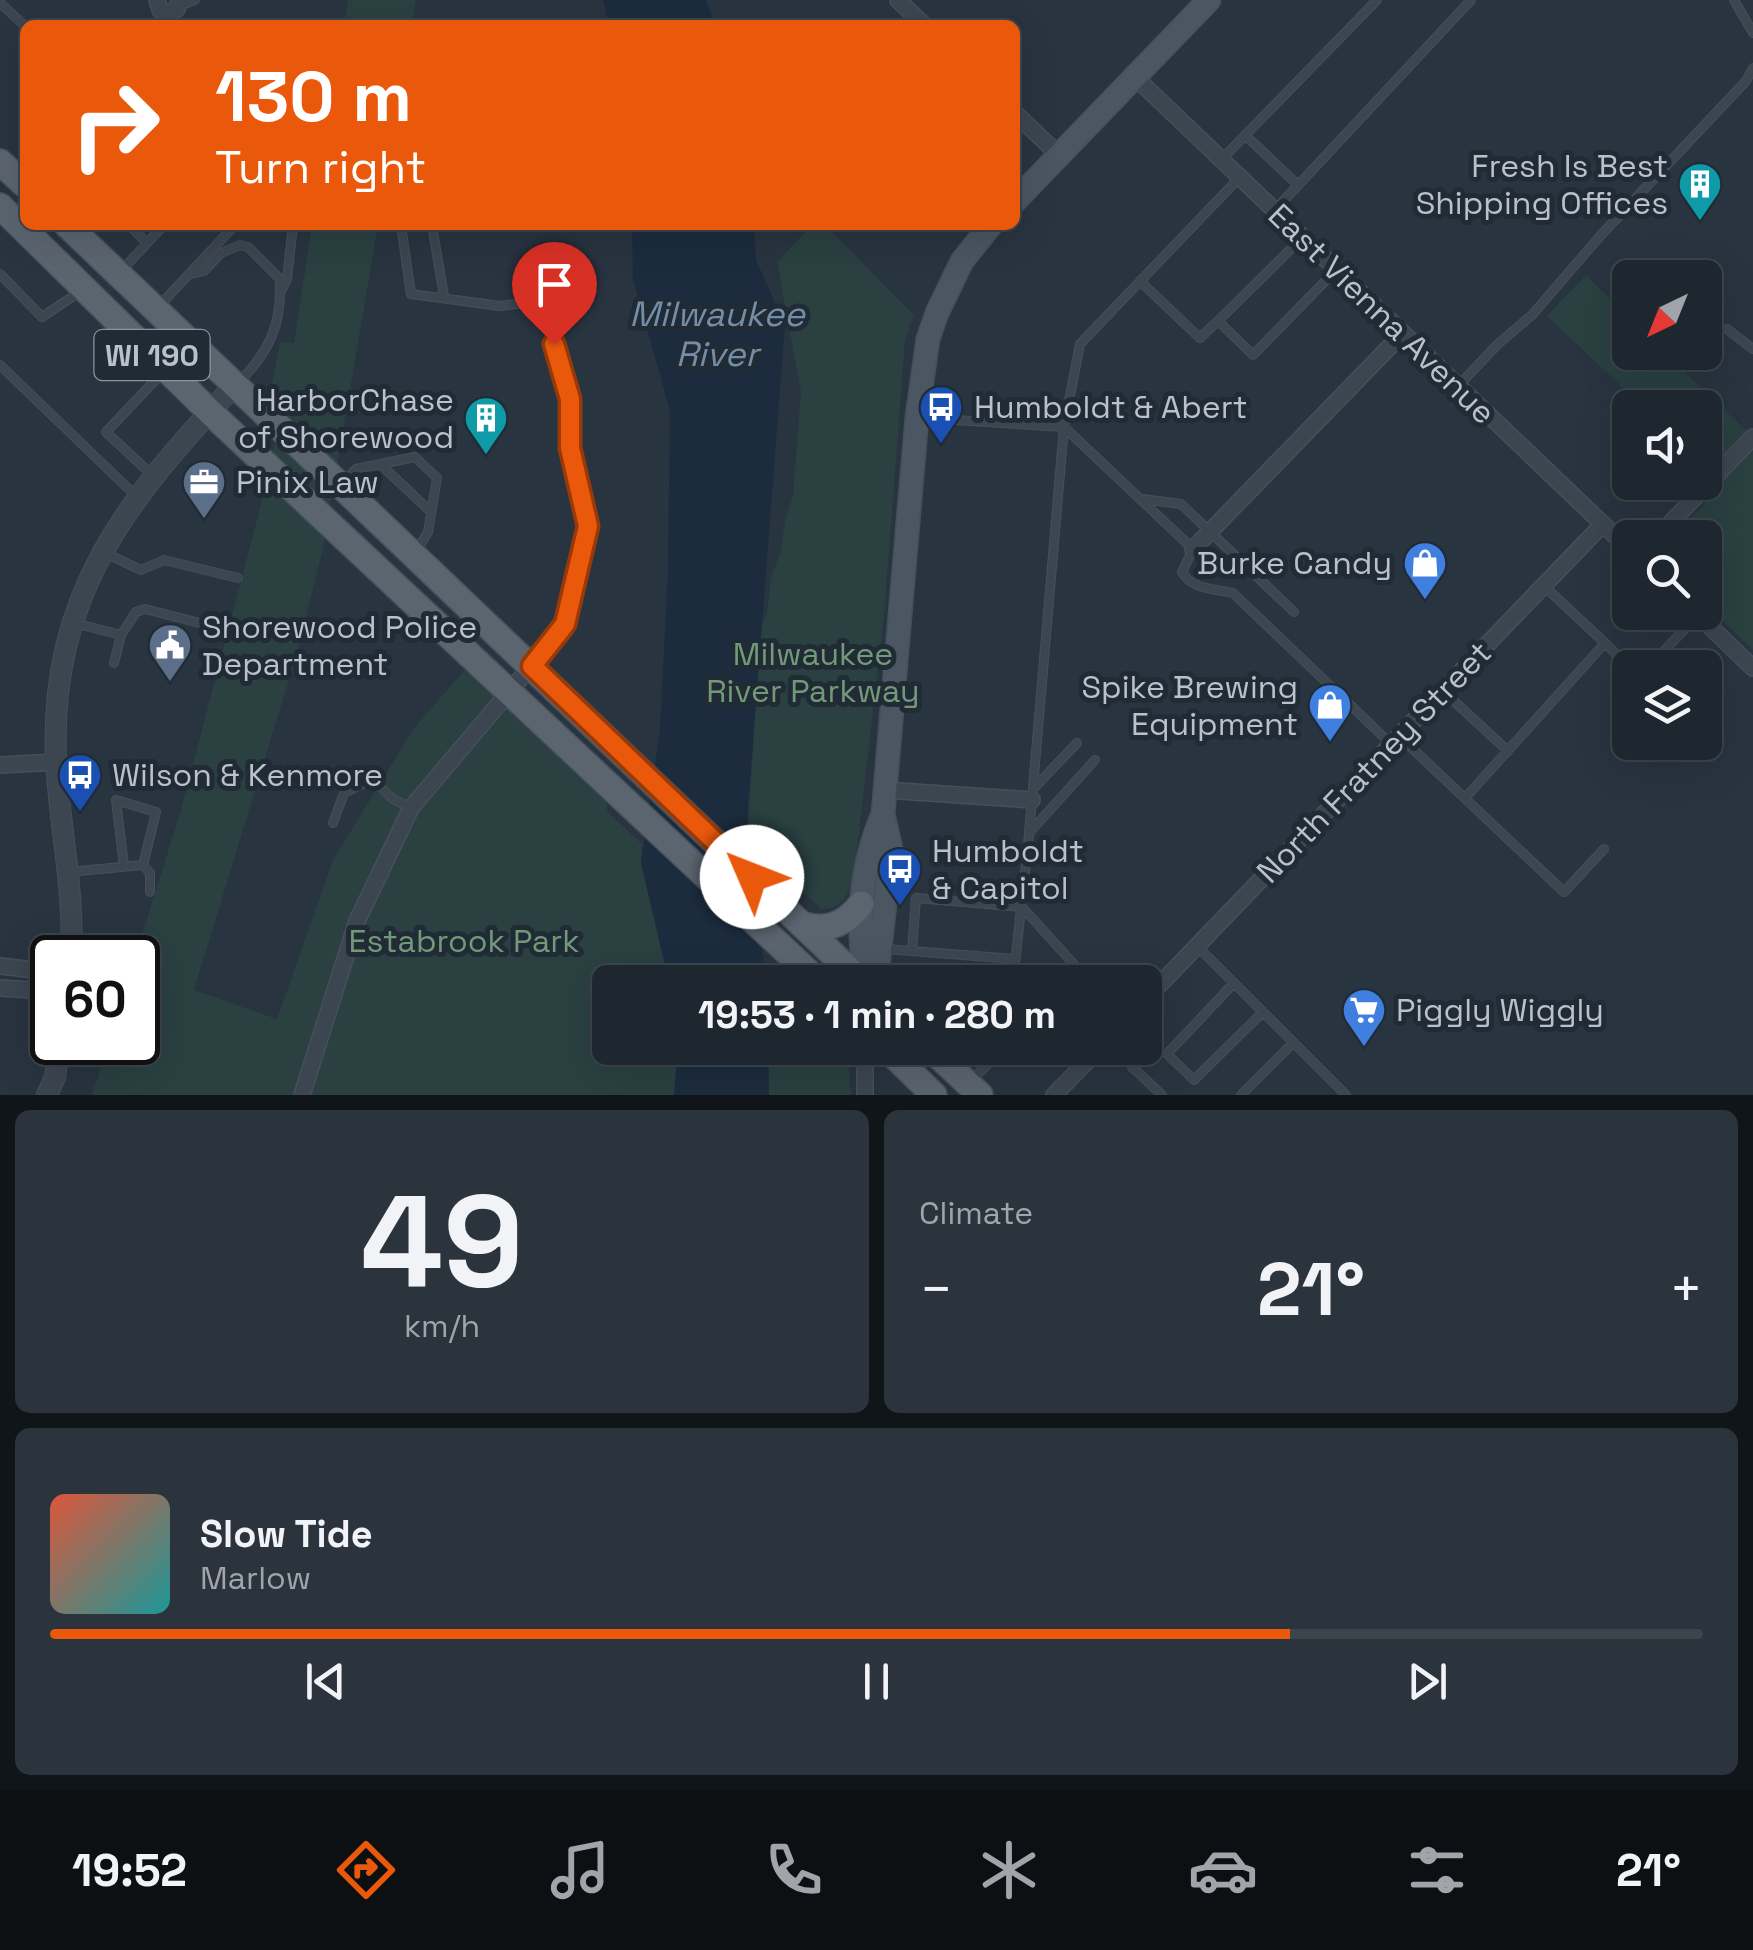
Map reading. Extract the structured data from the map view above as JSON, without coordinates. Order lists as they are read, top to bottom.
{
  "streets": {
    "main road": ["WI 190"],
    "street": ["East Vienna Avenue", "North Fratney Street"]
  },
  "crossings": [
    ["East Vienna Avenue", "North Fratney Street"]
  ],
  "water": ["Milwaukee River"],
  "parks": ["Milwaukee River Parkway", "Estabrook Park"],
  "places": {
    "building": ["Fresh Is Best Shipping Offices", "HarborChase of Shorewood"],
    "bus stop": ["Humboldt & Abert", "Wilson & Kenmore", "Humboldt & Capitol"],
    "office": ["Pinix Law"],
    "shop": ["Burke Candy", "Spike Brewing Equipment"],
    "public building": ["Shorewood Police Department"],
    "supermarket": ["Piggly Wiggly"]
  },
  "north": "bottom left",
  "page": {
    "turn": ["130 m", "Turn right"],
    "limit": "60",
    "trip": "19:53 · 1 min · 280 m",
    "tile": [
      ["49", "km/h"],
      "Climate"
    ],
    "heat": ["−", "21°", "+"],
    "song": ["Slow Tide", "Marlow"],
    "tabs": ["19:52", "21°"]
  }
}
